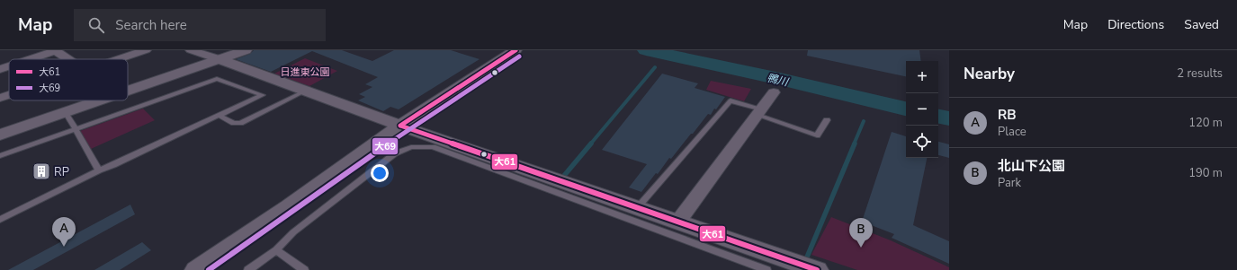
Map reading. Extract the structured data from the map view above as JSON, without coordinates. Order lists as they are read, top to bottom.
{
  "water": ["鴨川"],
  "parks": ["日進東公園"],
  "places": {
    "building": ["RP"]
  },
  "lines": ["transit line 大61", "transit line 大69"],
  "legend": ["大61", "大69"],
  "page": {
    "header": "Map",
    "search": "Search here",
    "nav": ["Map", "Directions", "Saved"],
    "heading": ["Nearby", "2 results"],
    "map_buttons": ["+", "−"],
    "list": [
      {
        "mark": "A",
        "name": "RB",
        "note": "Place",
        "value": "120 m"
      },
      {
        "mark": "B",
        "name": "北山下公園",
        "note": "Park",
        "value": "190 m"
      }
    ],
    "pins": ["A", "B"]
  }
}
